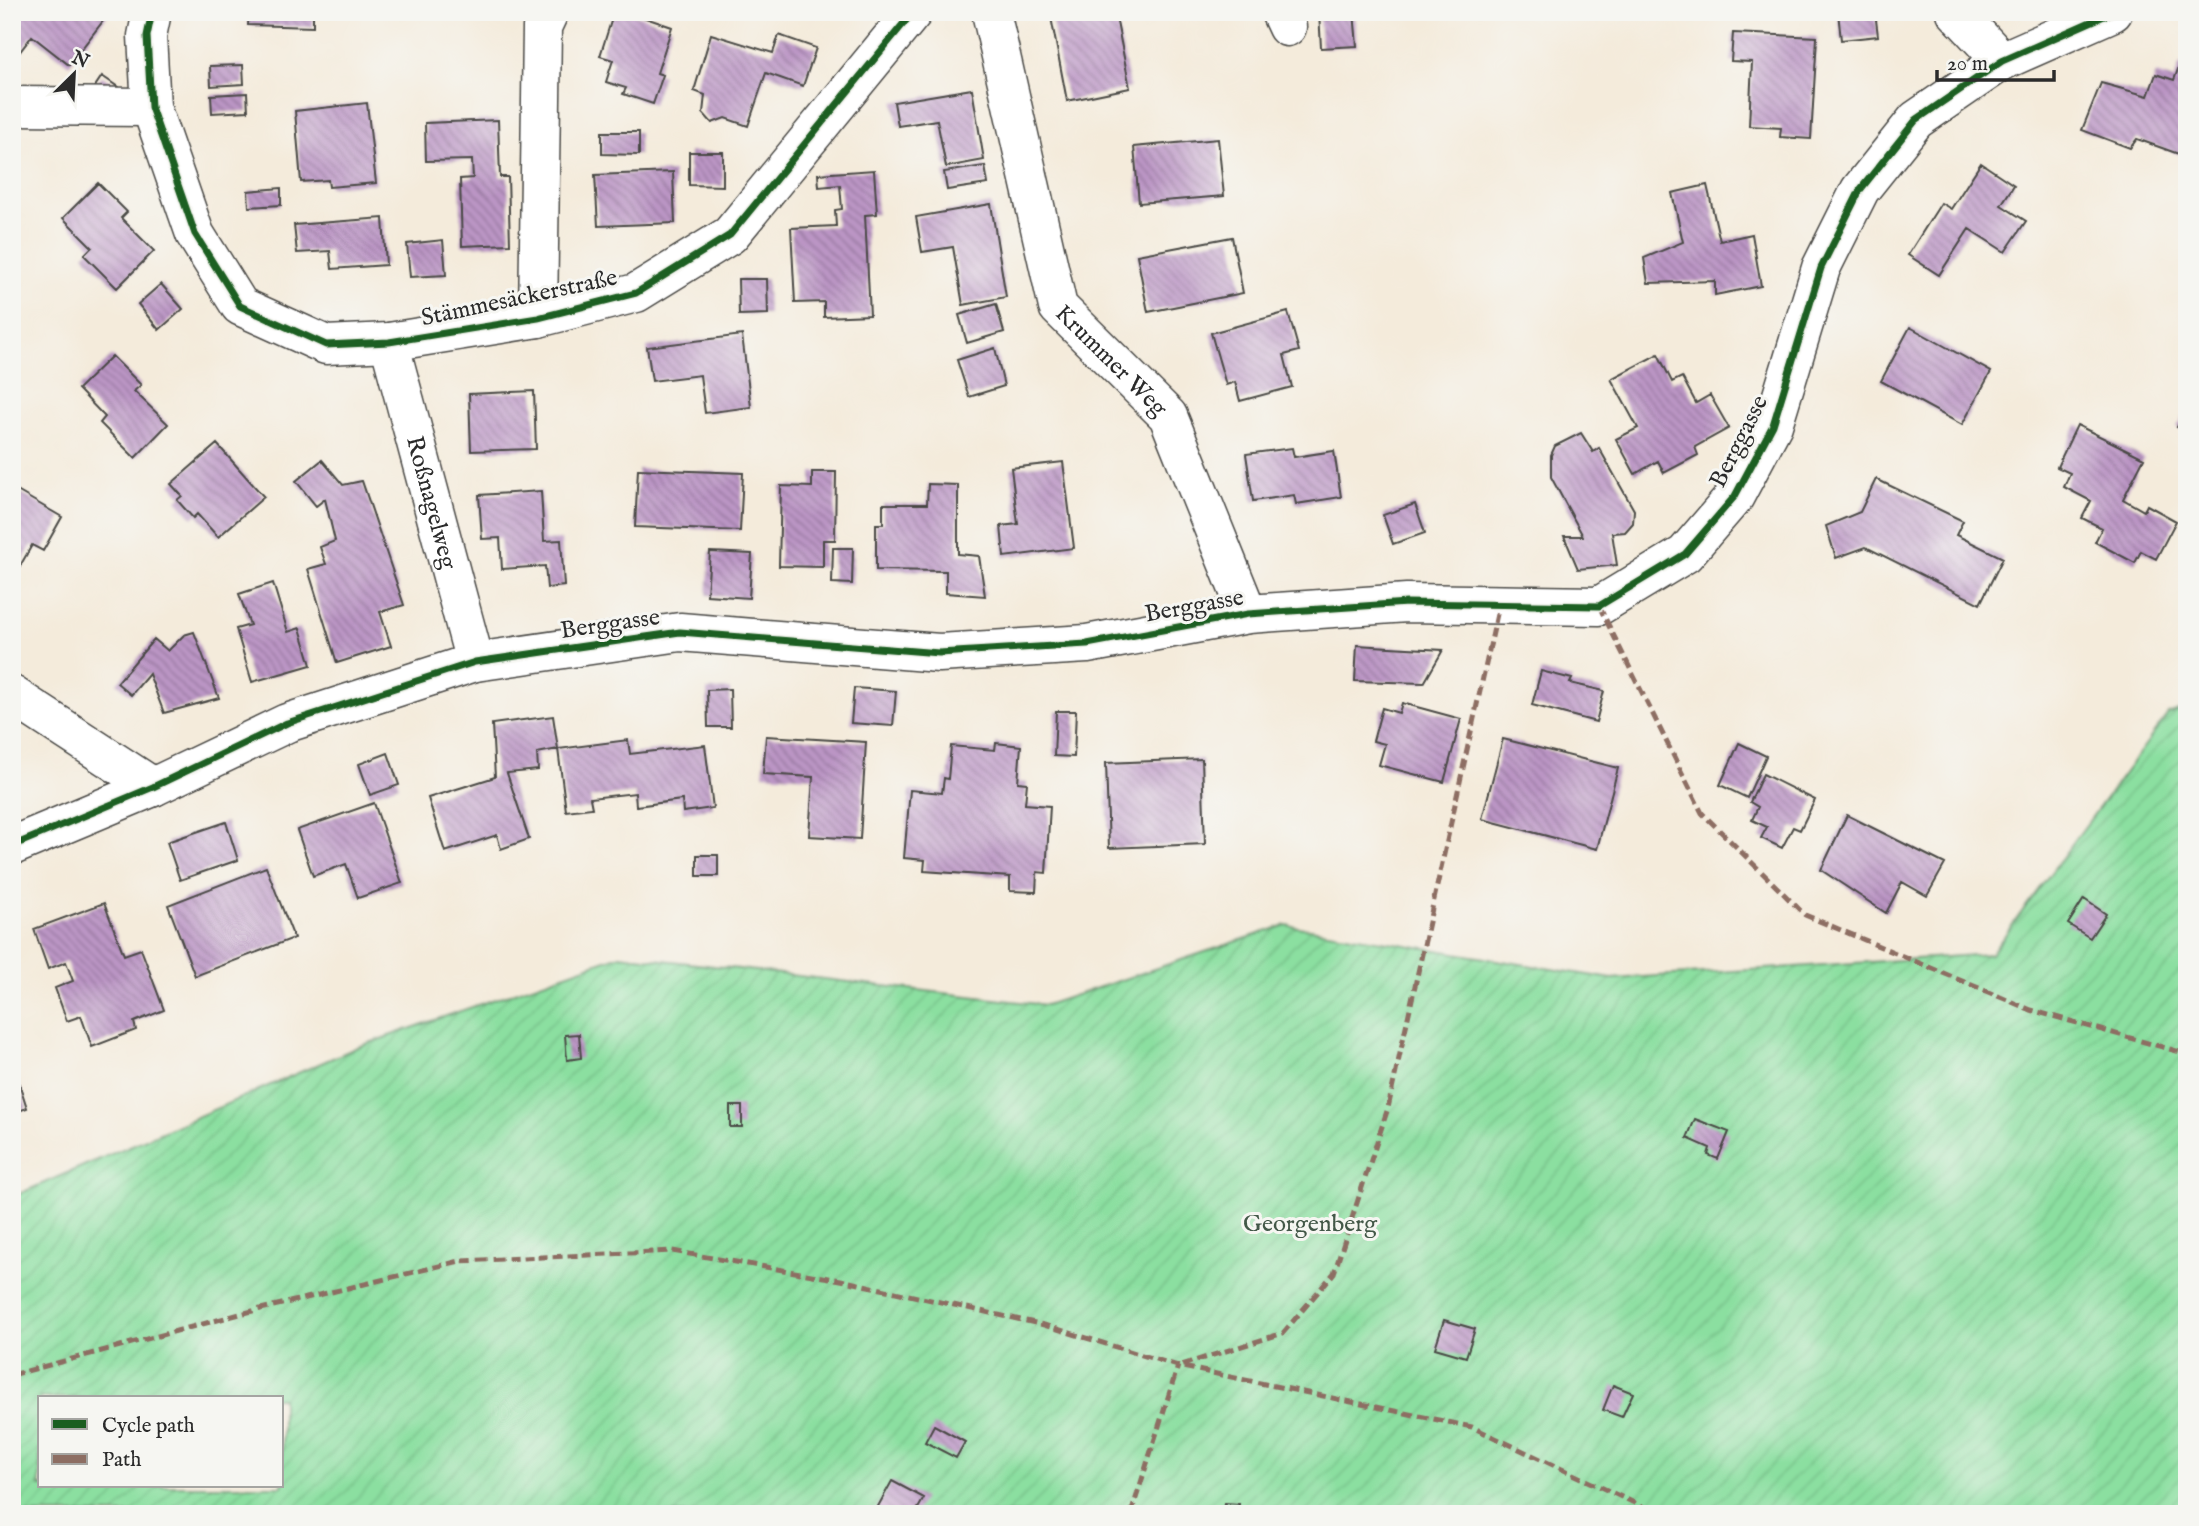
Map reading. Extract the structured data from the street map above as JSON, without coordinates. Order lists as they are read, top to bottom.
{
  "streets": {
    "street": [
      "Stämmesäckerstraße",
      "Krummer Weg",
      "Berggasse",
      "Roßnagelweg"
    ]
  },
  "crossings": [
    ["Stämmesäckerstraße", "Roßnagelweg"],
    ["Krummer Weg", "Berggasse"],
    ["Berggasse", "Roßnagelweg"]
  ],
  "parks": ["Georgenberg"],
  "legend": ["Cycle path", "Path"],
  "scale_bar": "20 m",
  "north": "top right"
}
